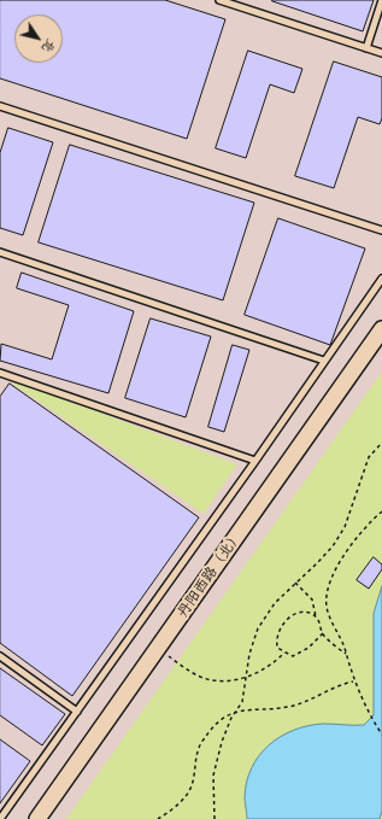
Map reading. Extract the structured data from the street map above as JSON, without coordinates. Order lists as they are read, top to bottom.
{
  "streets": {
    "street": ["丹阳西路（北）"]
  },
  "north": "bottom right"
}
